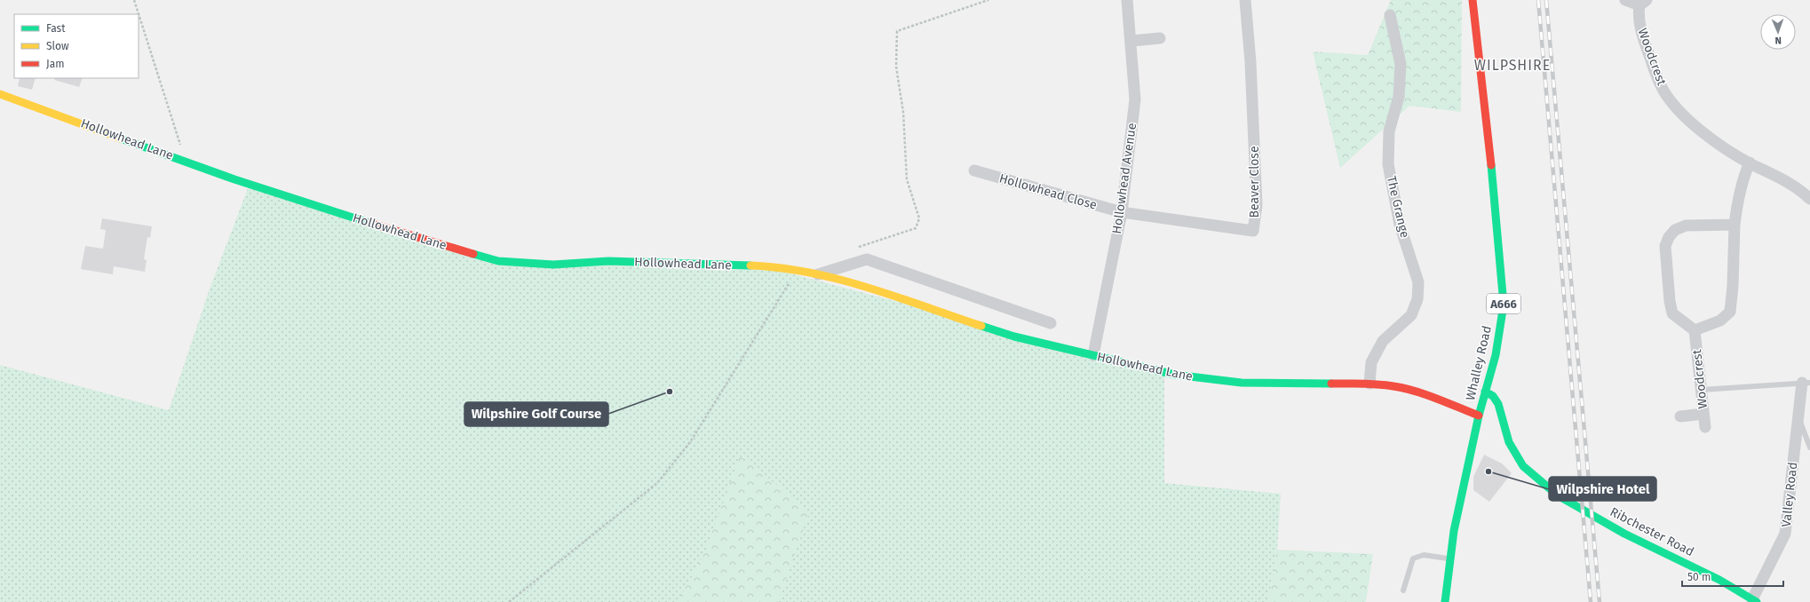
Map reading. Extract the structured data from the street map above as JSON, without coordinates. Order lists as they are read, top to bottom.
{
  "streets": {
    "main road": [
      "Hollowhead Lane",
      "A666",
      "Whalley Road",
      "Ribchester Road"
    ],
    "street": [
      "Woodcrest",
      "Hollowhead Avenue",
      "Beaver Close",
      "Hollowhead Close",
      "The Grange",
      "Valley Road"
    ]
  },
  "crossings": [
    ["Hollowhead Lane", "Hollowhead Avenue"],
    ["Hollowhead Lane", "The Grange"],
    ["Hollowhead Lane", "Whalley Road"],
    ["Hollowhead Avenue", "Beaver Close"],
    ["Hollowhead Avenue", "Hollowhead Close"],
    ["Beaver Close", "Hollowhead Close"],
    ["Whalley Road", "Ribchester Road"],
    ["Valley Road", "Ribchester Road"]
  ],
  "districts": ["WILPSHIRE"],
  "places": ["Wilpshire Golf Course", "Wilpshire Hotel"],
  "legend": ["Fast", "Slow", "Jam"],
  "scale_bar": "50 m",
  "north": "bottom"
}
